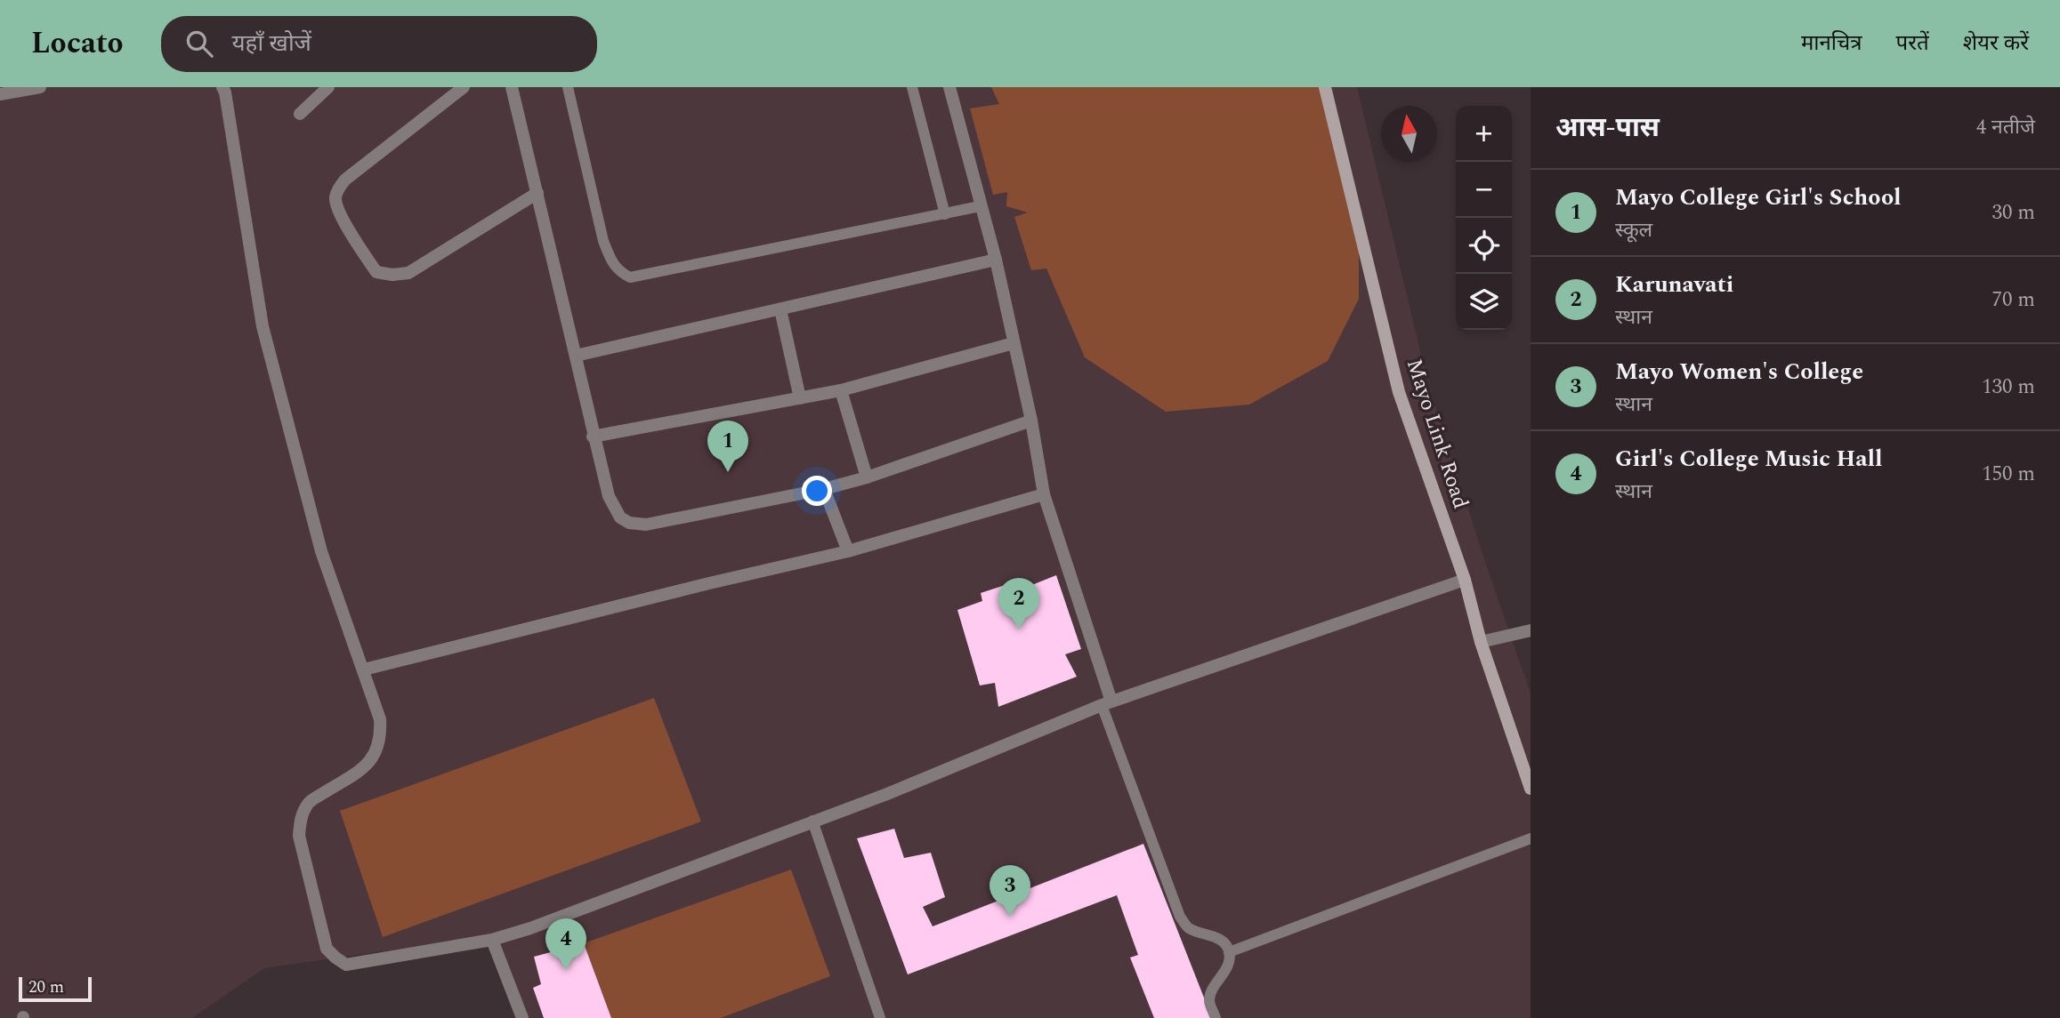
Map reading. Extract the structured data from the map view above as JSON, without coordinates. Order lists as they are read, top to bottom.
{
  "streets": {
    "street": ["Mayo Link Road"]
  },
  "scale_bar": "20 m",
  "north": "top",
  "page": {
    "header": "Locato",
    "search": "यहाँ खोजें",
    "nav": ["मानचित्र", "परतें", "शेयर करें"],
    "heading": ["आस-पास", "4 नतीजे"],
    "map_buttons": ["+", "−"],
    "list": [
      {
        "mark": "1",
        "name": "Mayo College Girl's School",
        "note": "स्कूल",
        "value": "30 m"
      },
      {
        "mark": "2",
        "name": "Karunavati",
        "note": "स्थान",
        "value": "70 m"
      },
      {
        "mark": "3",
        "name": "Mayo Women's College",
        "note": "स्थान",
        "value": "130 m"
      },
      {
        "mark": "4",
        "name": "Girl's College Music Hall",
        "note": "स्थान",
        "value": "150 m"
      }
    ],
    "pins": [
      "1",
      "2",
      "3",
      "4"
    ],
    "scale": "20 m"
  }
}
